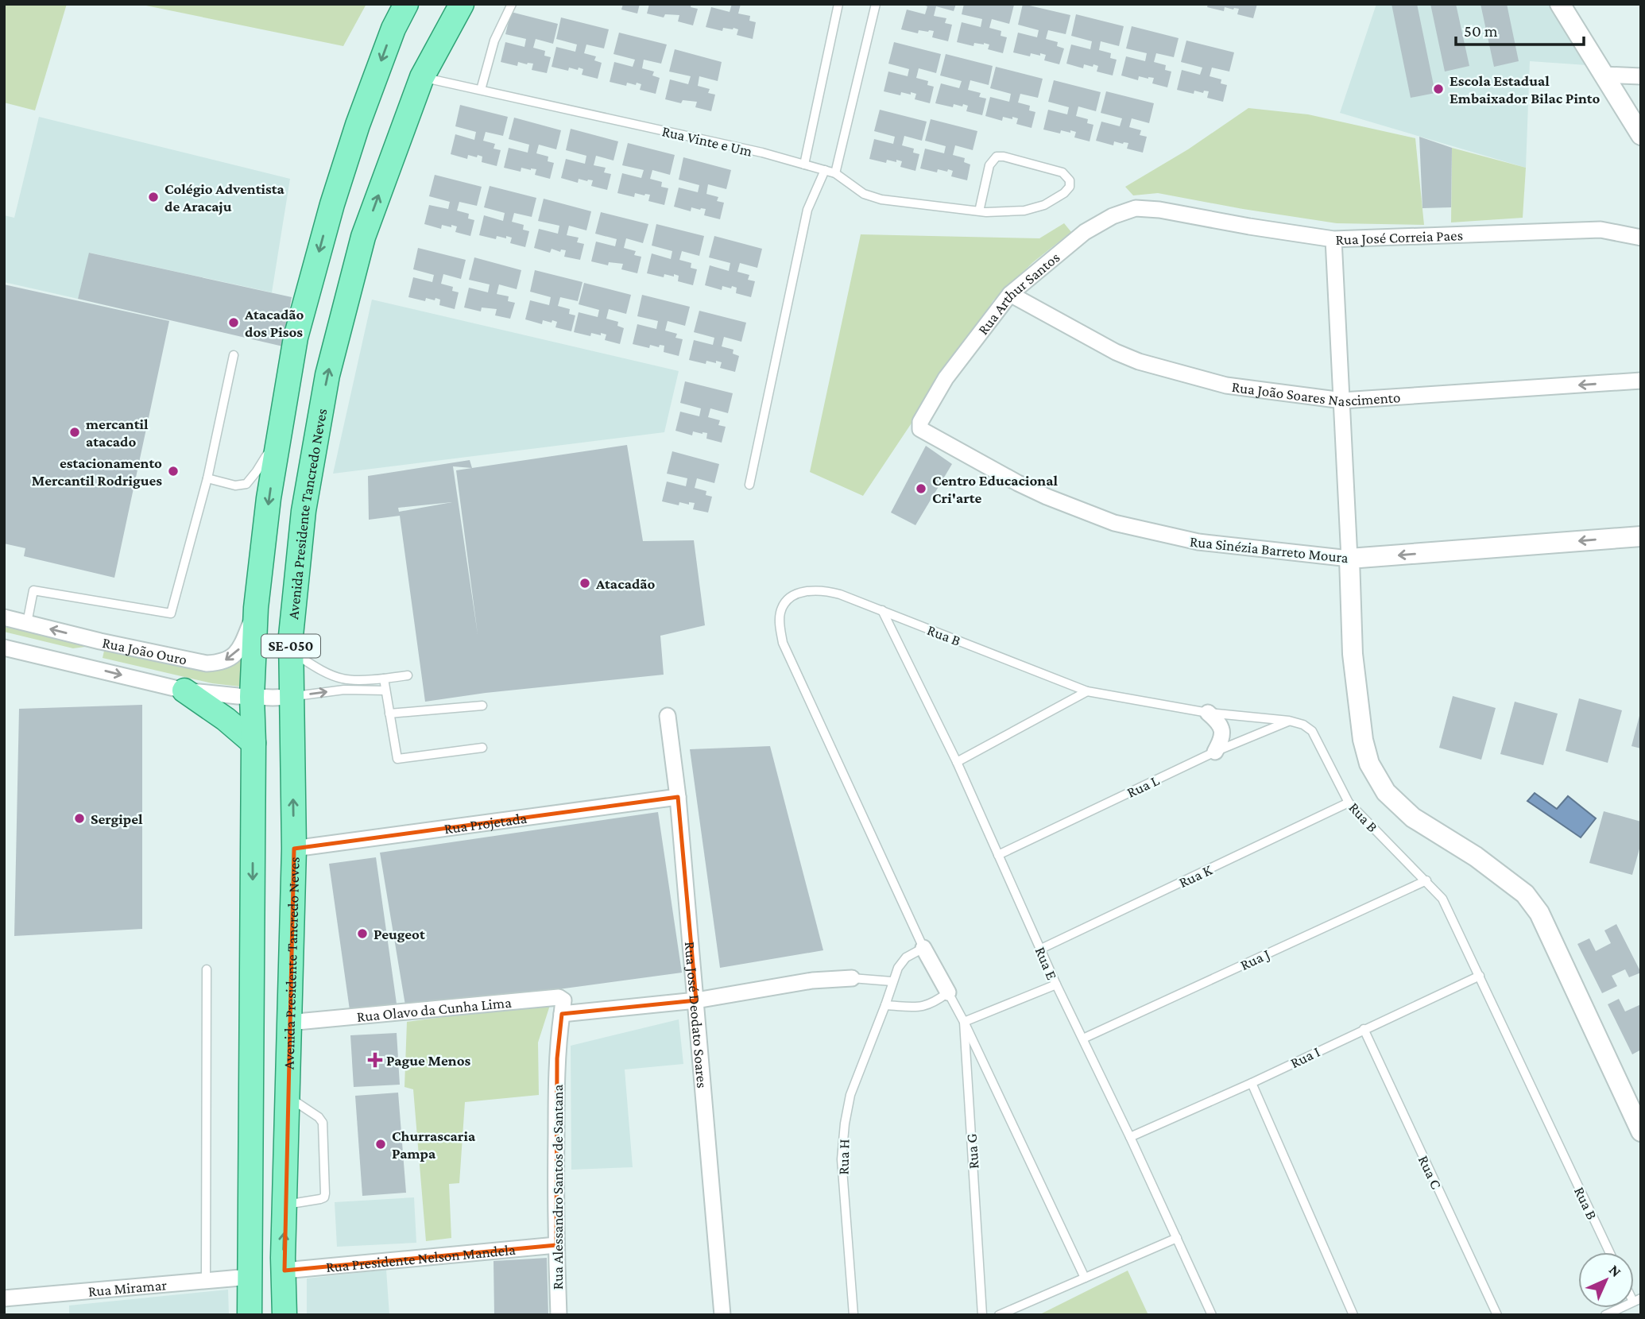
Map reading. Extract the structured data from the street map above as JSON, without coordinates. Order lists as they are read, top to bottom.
{
  "streets": {
    "main road": ["Avenida Presidente Tancredo Neves", "SE-050"],
    "street": [
      "Rua José Correia Paes",
      "Rua Arthur Santos",
      "Rua João Soares Nascimento",
      "Rua Sinézia Barreto Moura",
      "Rua João Ouro",
      "Rua Projetada",
      "Rua Olavo da Cunha Lima",
      "Rua José Deodato Soares",
      "Rua Alessandro Santos de Santana",
      "Rua Presidente Nelson Mandela",
      "Rua Miramar"
    ],
    "lane": [
      "Rua Vinte e Um",
      "Rua B",
      "Rua L",
      "Rua K",
      "Rua J",
      "Rua E",
      "Rua I",
      "Rua G",
      "Rua H",
      "Rua C"
    ]
  },
  "crossings": [
    ["Rua Vinte e Um", "Avenida Presidente Tancredo Neves"],
    ["Rua José Correia Paes", "Rua Arthur Santos"],
    ["Rua Arthur Santos", "Rua João Soares Nascimento"],
    ["Rua Arthur Santos", "Rua Sinézia Barreto Moura"],
    ["Avenida Presidente Tancredo Neves", "Rua João Ouro"],
    ["Avenida Presidente Tancredo Neves", "Rua Projetada"],
    ["Avenida Presidente Tancredo Neves", "Rua Olavo da Cunha Lima"],
    ["Avenida Presidente Tancredo Neves", "Rua Presidente Nelson Mandela"],
    ["Rua B", "Rua L"],
    ["Rua B", "Rua K"],
    ["Rua B", "Rua J"],
    ["Rua B", "Rua E"],
    ["Rua B", "Rua I"],
    ["Rua B", "Rua H"],
    ["SE-050", "Rua João Ouro"],
    ["SE-050", "Rua Miramar"],
    ["Rua L", "Rua E"],
    ["Rua Projetada", "Rua José Deodato Soares"],
    ["Rua K", "Rua E"],
    ["Rua J", "Rua E"],
    ["Rua E", "Rua I"],
    ["Rua Olavo da Cunha Lima", "Rua Alessandro Santos de Santana"],
    ["Rua I", "Rua C"],
    ["Rua Alessandro Santos de Santana", "Rua Presidente Nelson Mandela"]
  ],
  "one_way": ["Rua João Soares Nascimento", "Rua Sinézia Barreto Moura"],
  "places": {
    "other": [
      "Escola Estadual Embaixador Bilac Pinto",
      "Colégio Adventista de Aracaju",
      "Atacadão dos Pisos",
      "mercantil atacado",
      "estacionamento Mercantil Rodrigues",
      "Centro Educacional Cri'arte",
      "Atacadão",
      "Sergipel",
      "Peugeot",
      "Churrascaria Pampa"
    ],
    "health": ["Pague Menos"]
  },
  "scale_bar": "50 m",
  "north": "top right"
}
